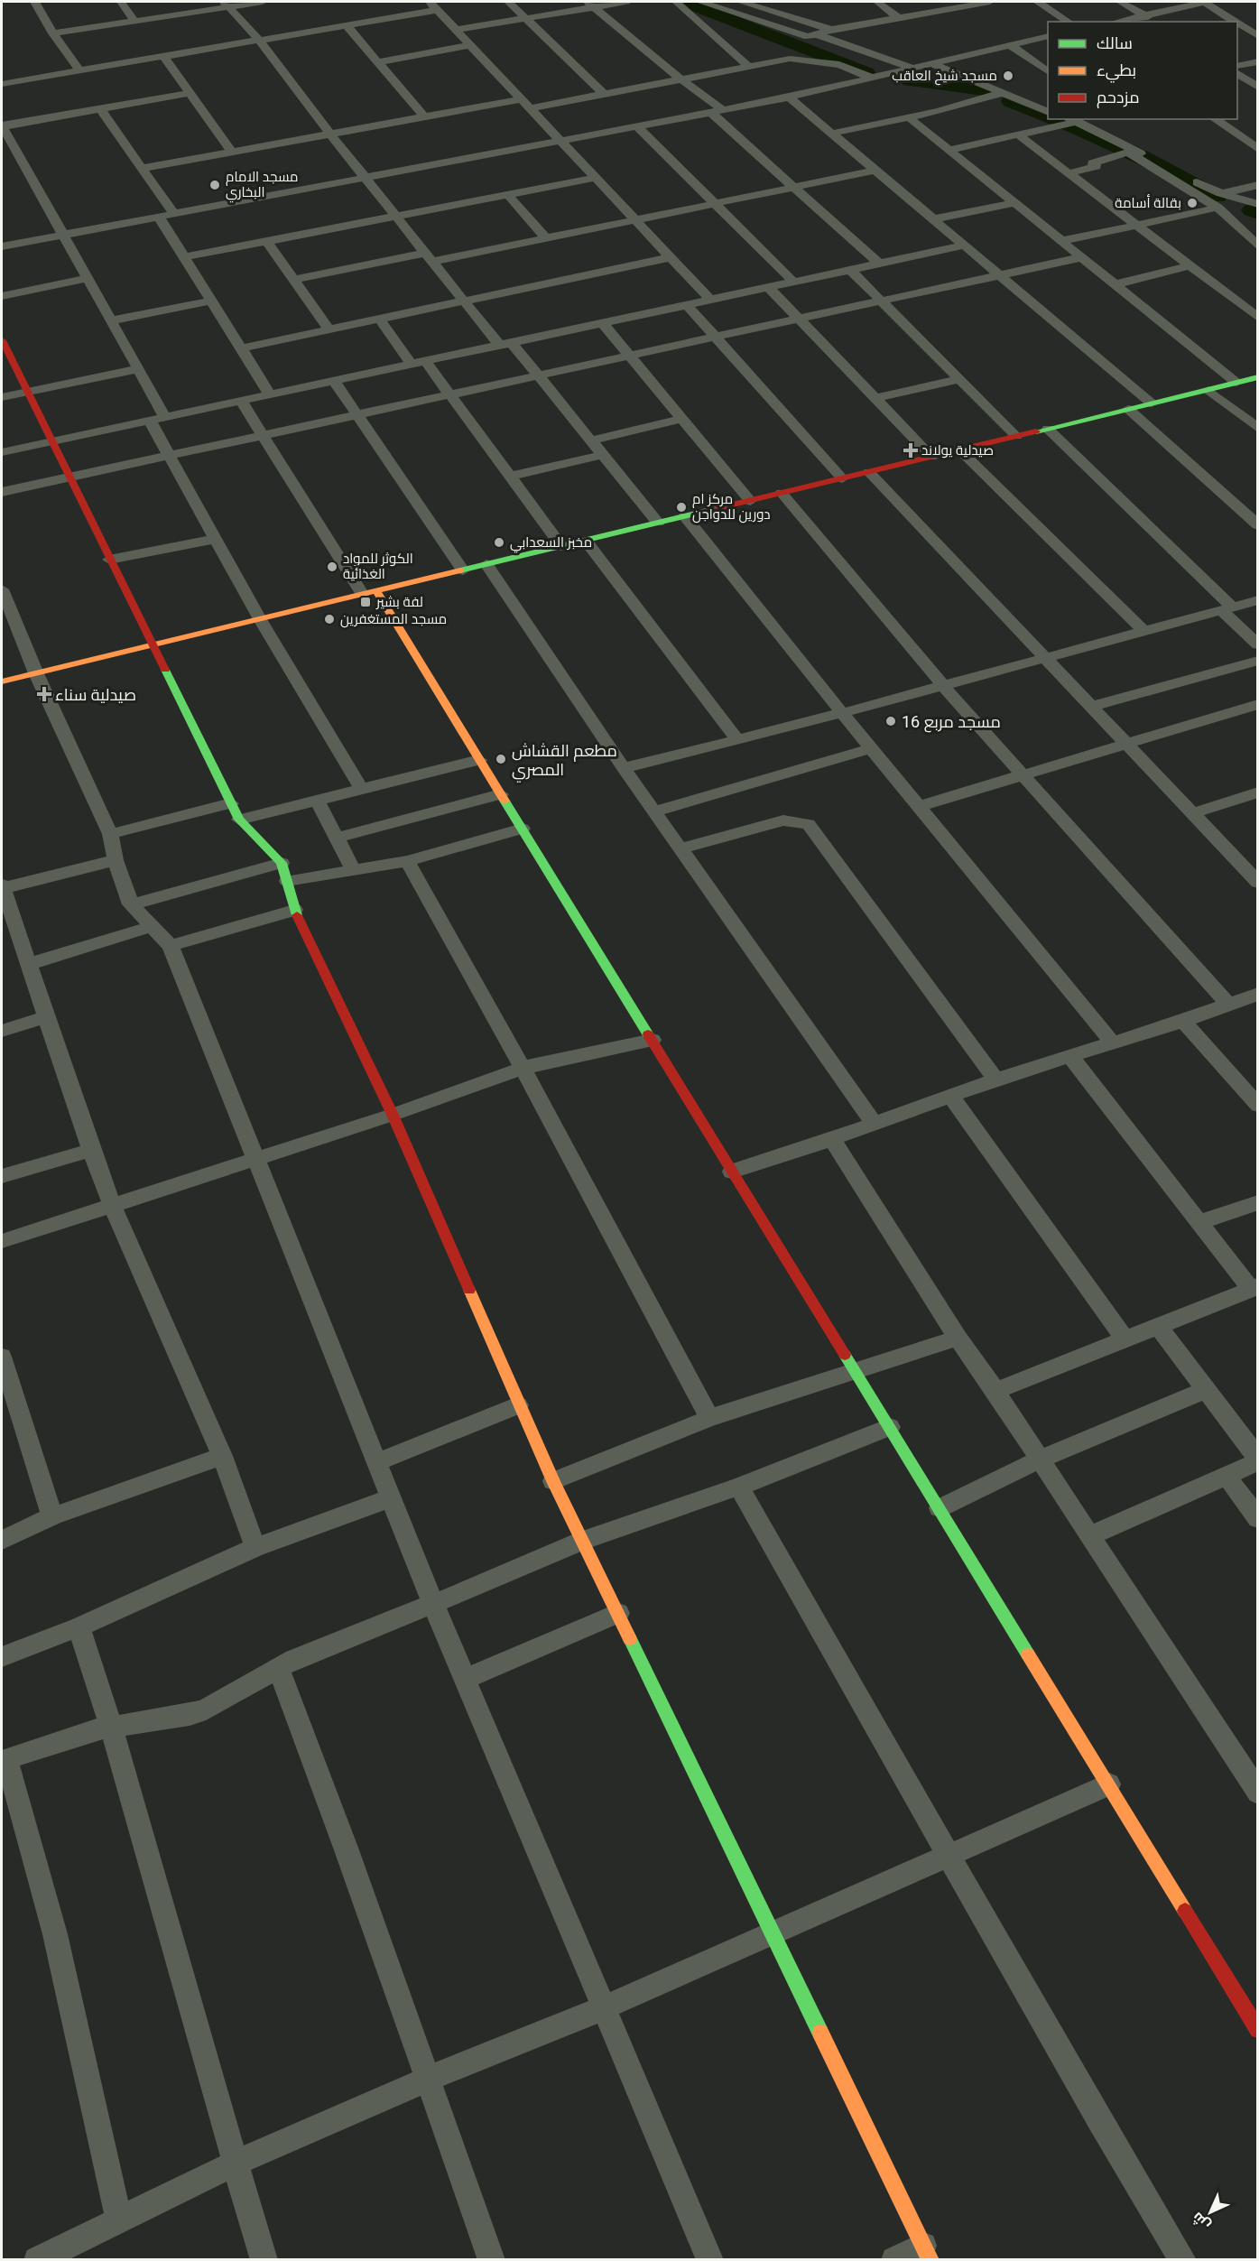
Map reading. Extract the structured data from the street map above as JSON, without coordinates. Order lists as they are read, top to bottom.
{
  "places": {
    "other": [
      "مسجد شيخ العاقب",
      "مسجد الامام البخاري",
      "بقالة أسامة",
      "مركز ام دورين للدواجن",
      "مخبز السعدابي",
      "الكوثر للمواد الغذائية",
      "مسجد المستغفرين",
      "مسجد مربع 16",
      "مطعم القشاش المصري"
    ],
    "health": ["صيدلية يولاند", "صيدلية سناء"],
    "transit": ["لفة بشير"]
  },
  "legend": ["سالك", "بطيء", "مزدحم"],
  "north": "bottom left"
}
